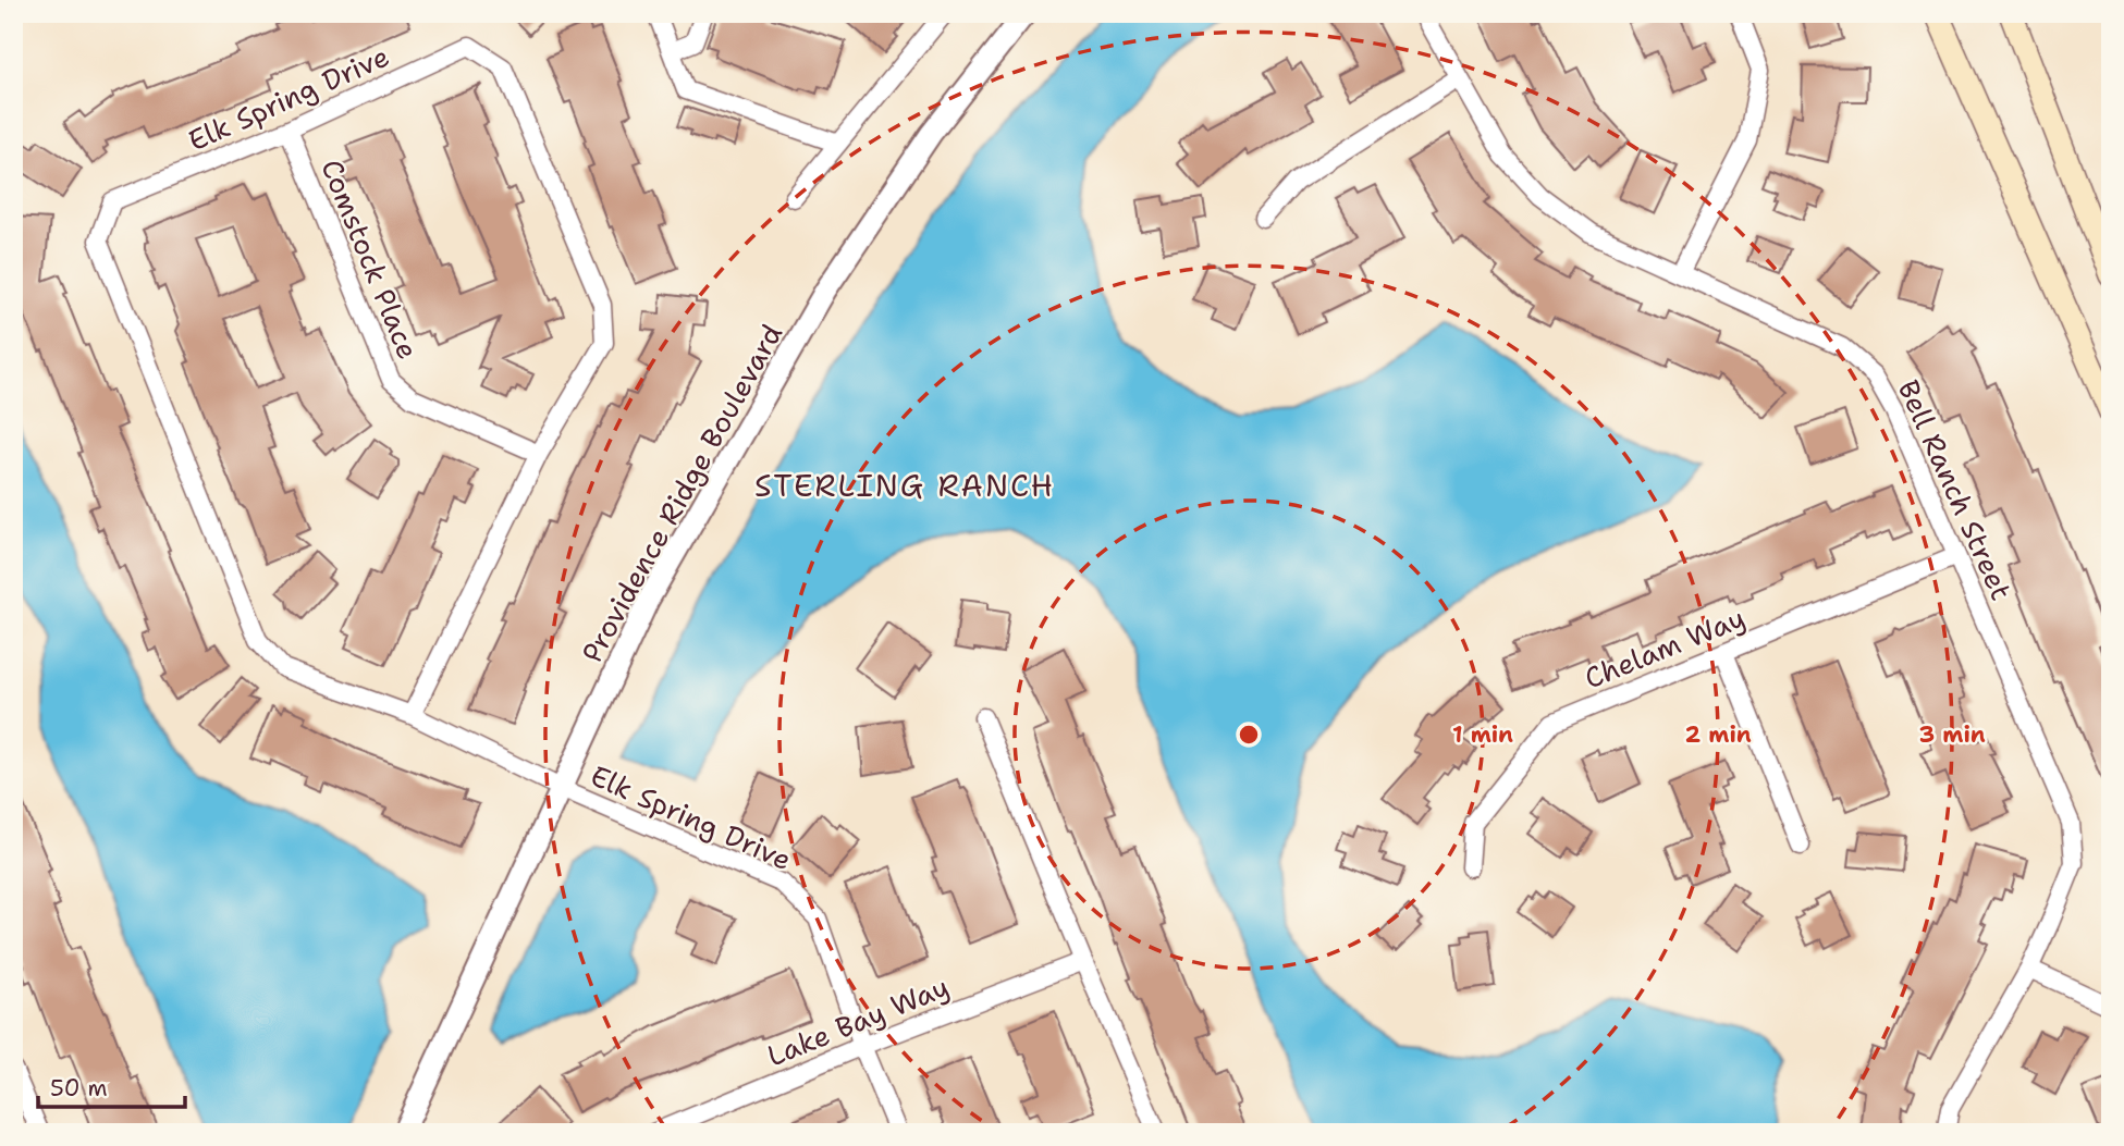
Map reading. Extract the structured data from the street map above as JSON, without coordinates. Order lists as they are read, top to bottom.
{
  "streets": {
    "street": [
      "Elk Spring Drive",
      "Comstock Place",
      "Bell Ranch Street",
      "Providence Ridge Boulevard",
      "Chelam Way",
      "Lake Bay Way"
    ]
  },
  "crossings": [
    ["Elk Spring Drive", "Comstock Place"],
    ["Elk Spring Drive", "Providence Ridge Boulevard"],
    ["Elk Spring Drive", "Lake Bay Way"],
    ["Bell Ranch Street", "Chelam Way"]
  ],
  "districts": ["STERLING RANCH"],
  "scale_bar": "50 m",
  "rings": ["1 min", "2 min", "3 min"]
}
